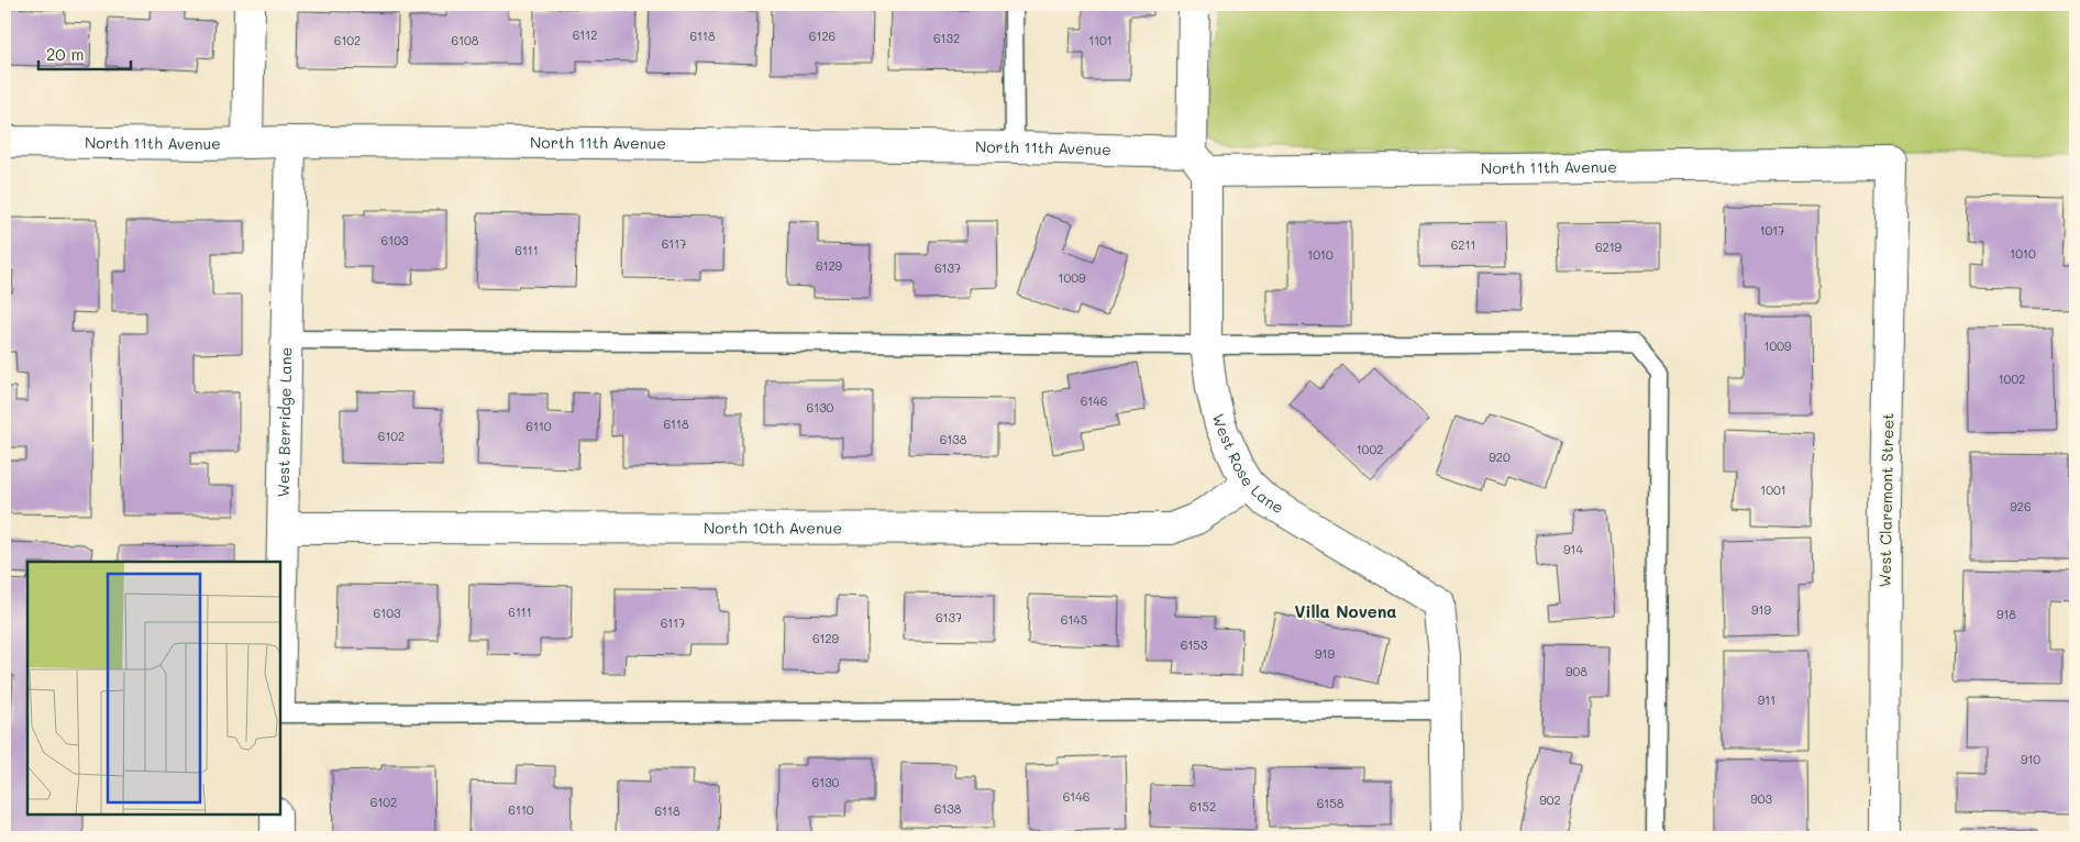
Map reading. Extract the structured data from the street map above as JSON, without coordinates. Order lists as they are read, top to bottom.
{
  "streets": {
    "street": [
      "North 11th Avenue",
      "West Berridge Lane",
      "West Rose Lane",
      "West Claremont Street",
      "North 10th Avenue"
    ]
  },
  "crossings": [
    ["North 11th Avenue", "West Berridge Lane"],
    ["North 11th Avenue", "West Rose Lane"],
    ["North 11th Avenue", "West Claremont Street"],
    ["West Berridge Lane", "North 10th Avenue"],
    ["West Rose Lane", "North 10th Avenue"]
  ],
  "districts": ["Villa Novena"],
  "house_numbers": [
    "6112",
    "6118",
    "6126",
    "6132",
    "6102",
    "6108",
    "1101",
    "1017",
    "6103",
    "6117",
    "6211",
    "6219",
    "6111",
    "1010",
    "1010",
    "6129",
    "6137",
    "1009",
    "1009",
    "1002",
    "6146",
    "6130",
    "6118",
    "6110",
    "6102",
    "6138",
    "1002",
    "920",
    "1001",
    "926",
    "914",
    "919",
    "6111",
    "6103",
    "918",
    "6137",
    "6145",
    "6117",
    "6129",
    "6153",
    "919",
    "908",
    "911",
    "910",
    "6130",
    "6146",
    "903",
    "902",
    "6102",
    "6158",
    "6152",
    "6138",
    "6110",
    "6118"
  ],
  "scale_bar": "20 m"
}
